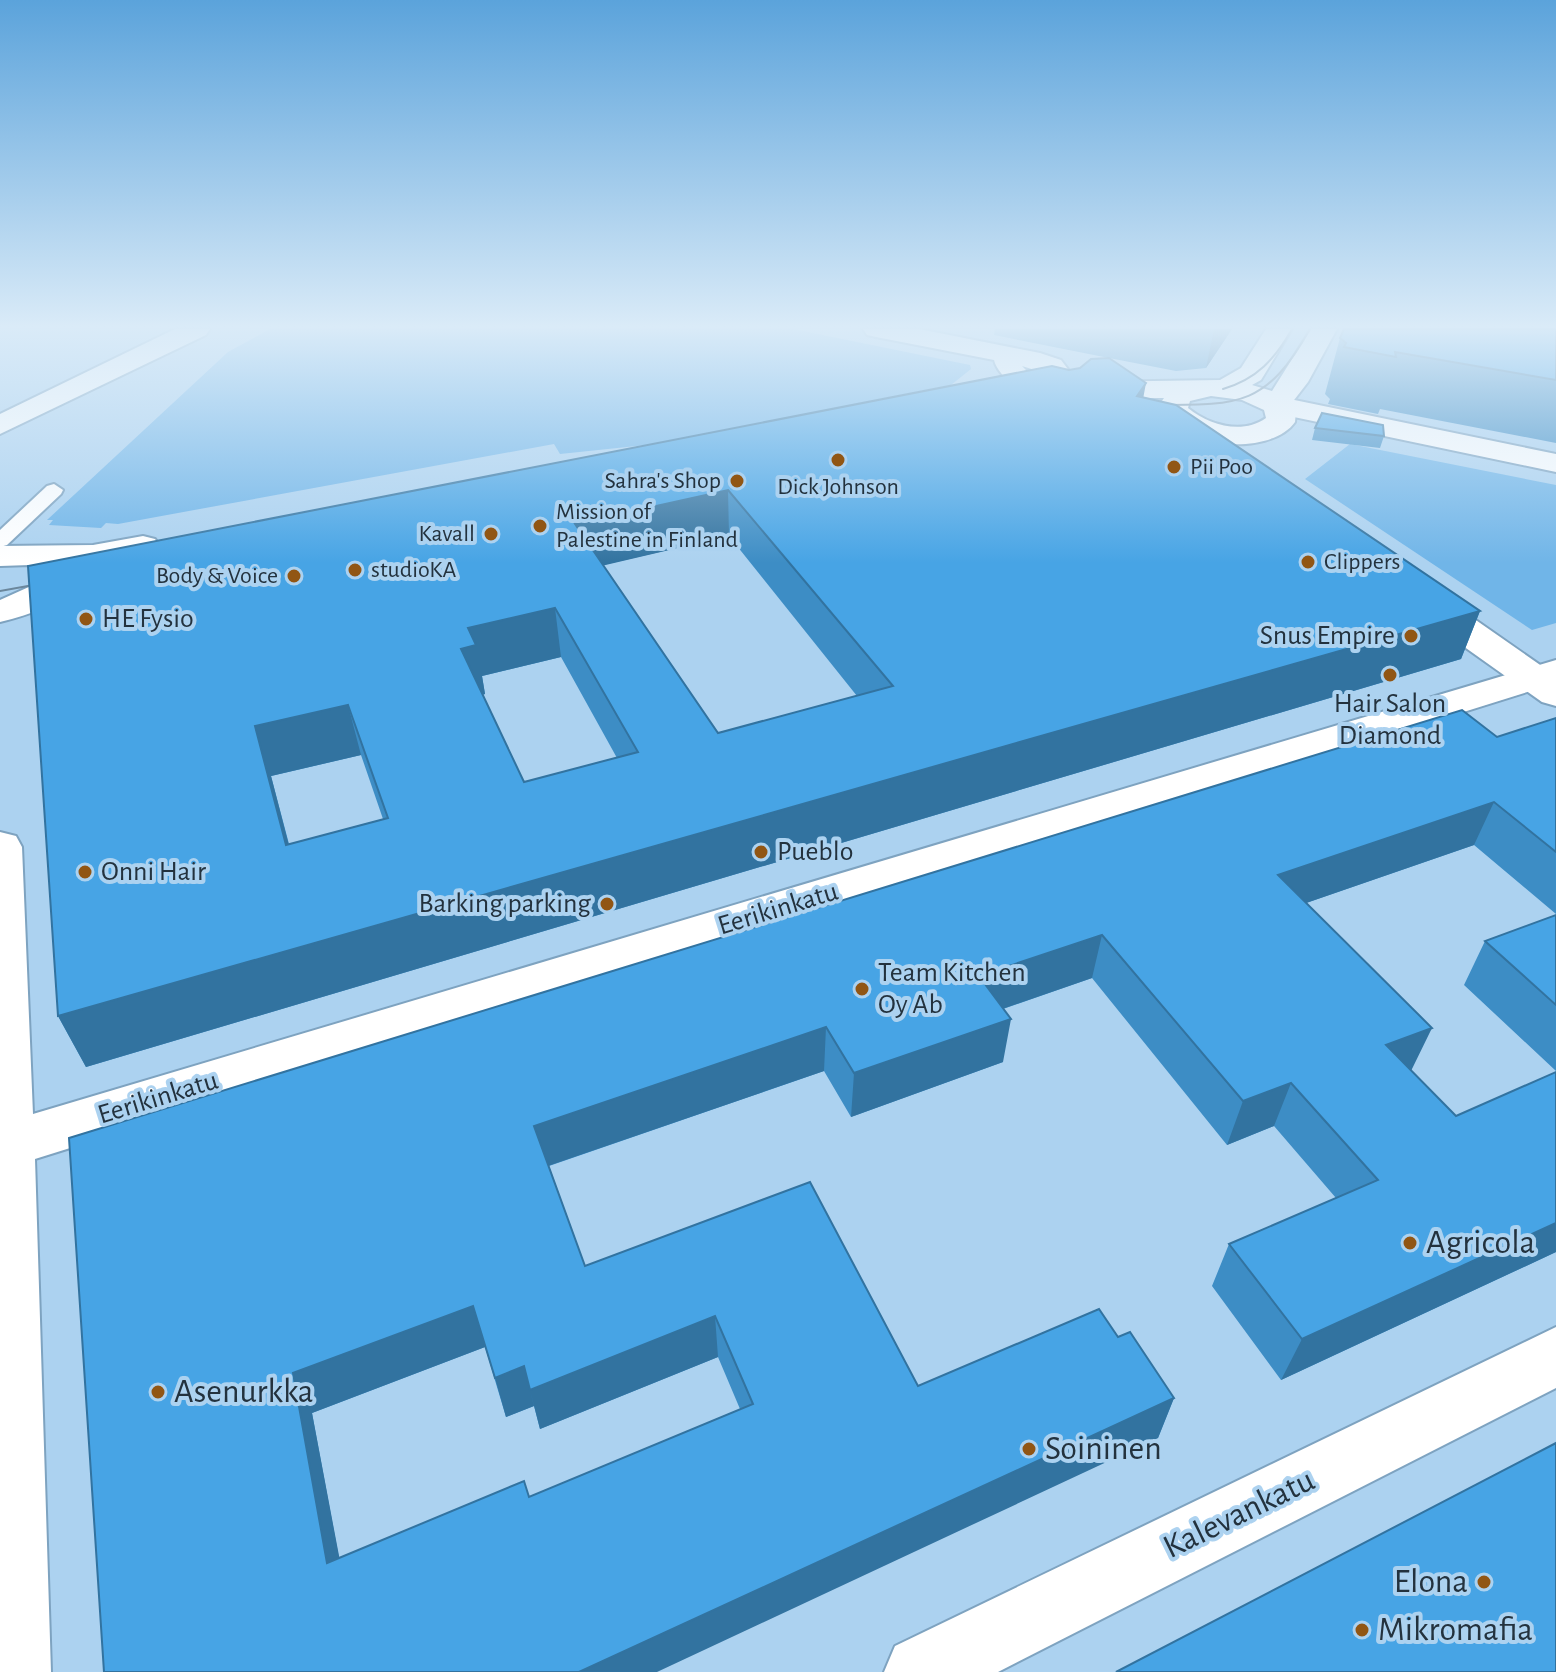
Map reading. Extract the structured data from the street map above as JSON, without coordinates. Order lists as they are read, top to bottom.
{
  "streets": {
    "street": ["Eerikinkatu", "Kalevankatu"]
  },
  "places": [
    "Dick Johnson",
    "Pii Poo",
    "Sahra's Shop",
    "Mission of Palestine in Finland",
    "Kavall",
    "Clippers",
    "studioKA",
    "Body & Voice",
    "HE Fysio",
    "Snus Empire",
    "Hair Salon Diamond",
    "Pueblo",
    "Onni Hair",
    "Barking parking",
    "Team Kitchen Oy Ab",
    "Agricola",
    "Asenurkka",
    "Soininen",
    "Elona",
    "Mikromafia"
  ]
}
